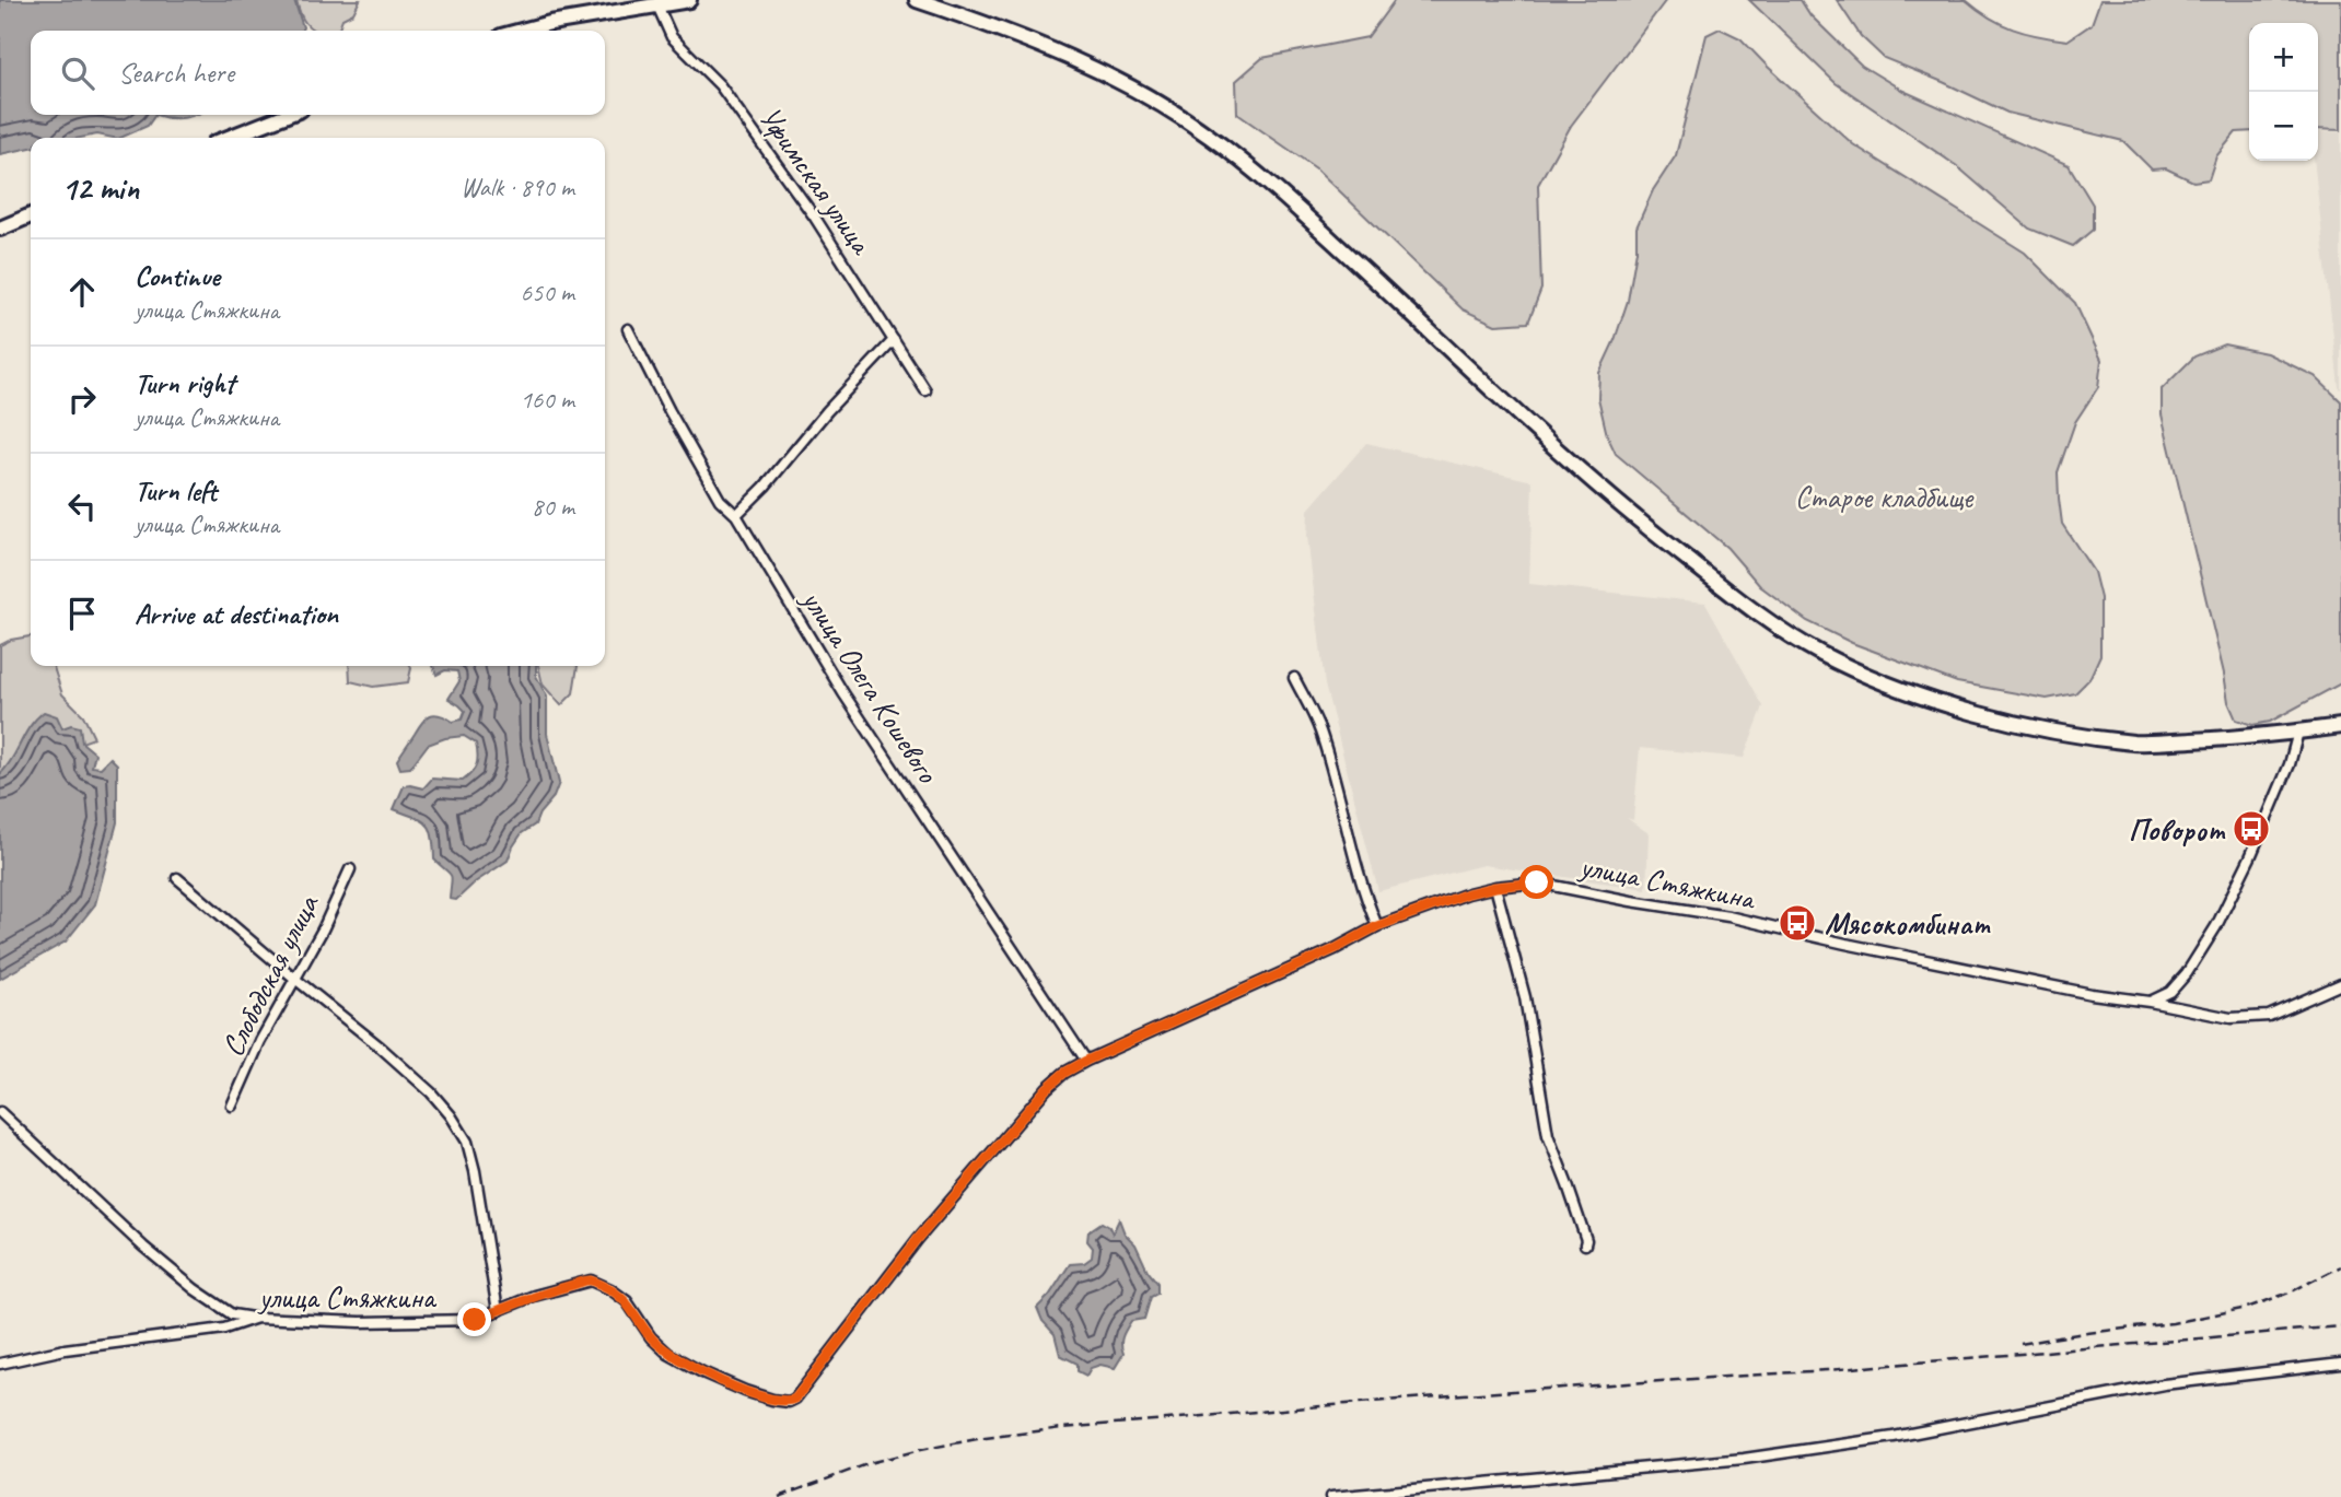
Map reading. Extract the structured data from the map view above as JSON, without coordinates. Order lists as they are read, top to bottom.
{
  "streets": {
    "street": [
      "Уфимская улица",
      "улица Олега Кошевого",
      "улица Стяжкина",
      "Слободская улица"
    ]
  },
  "crossings": [
    ["улица Олега Кошевого", "улица Стяжкина"]
  ],
  "parks": ["Старое кладбище"],
  "places": {
    "bus stop": ["Поворот", "Мясокомбинат"]
  },
  "page": {
    "map_buttons": ["+", "−"],
    "search": "Search here",
    "heading": ["12 min", "Walk · 890 m"],
    "list": [
      ["Continue", "улица Стяжкина", "650 m"],
      ["Turn right", "улица Стяжкина", "160 m"],
      ["Turn left", "улица Стяжкина", "80 m"],
      "Arrive at destination"
    ]
  }
}
